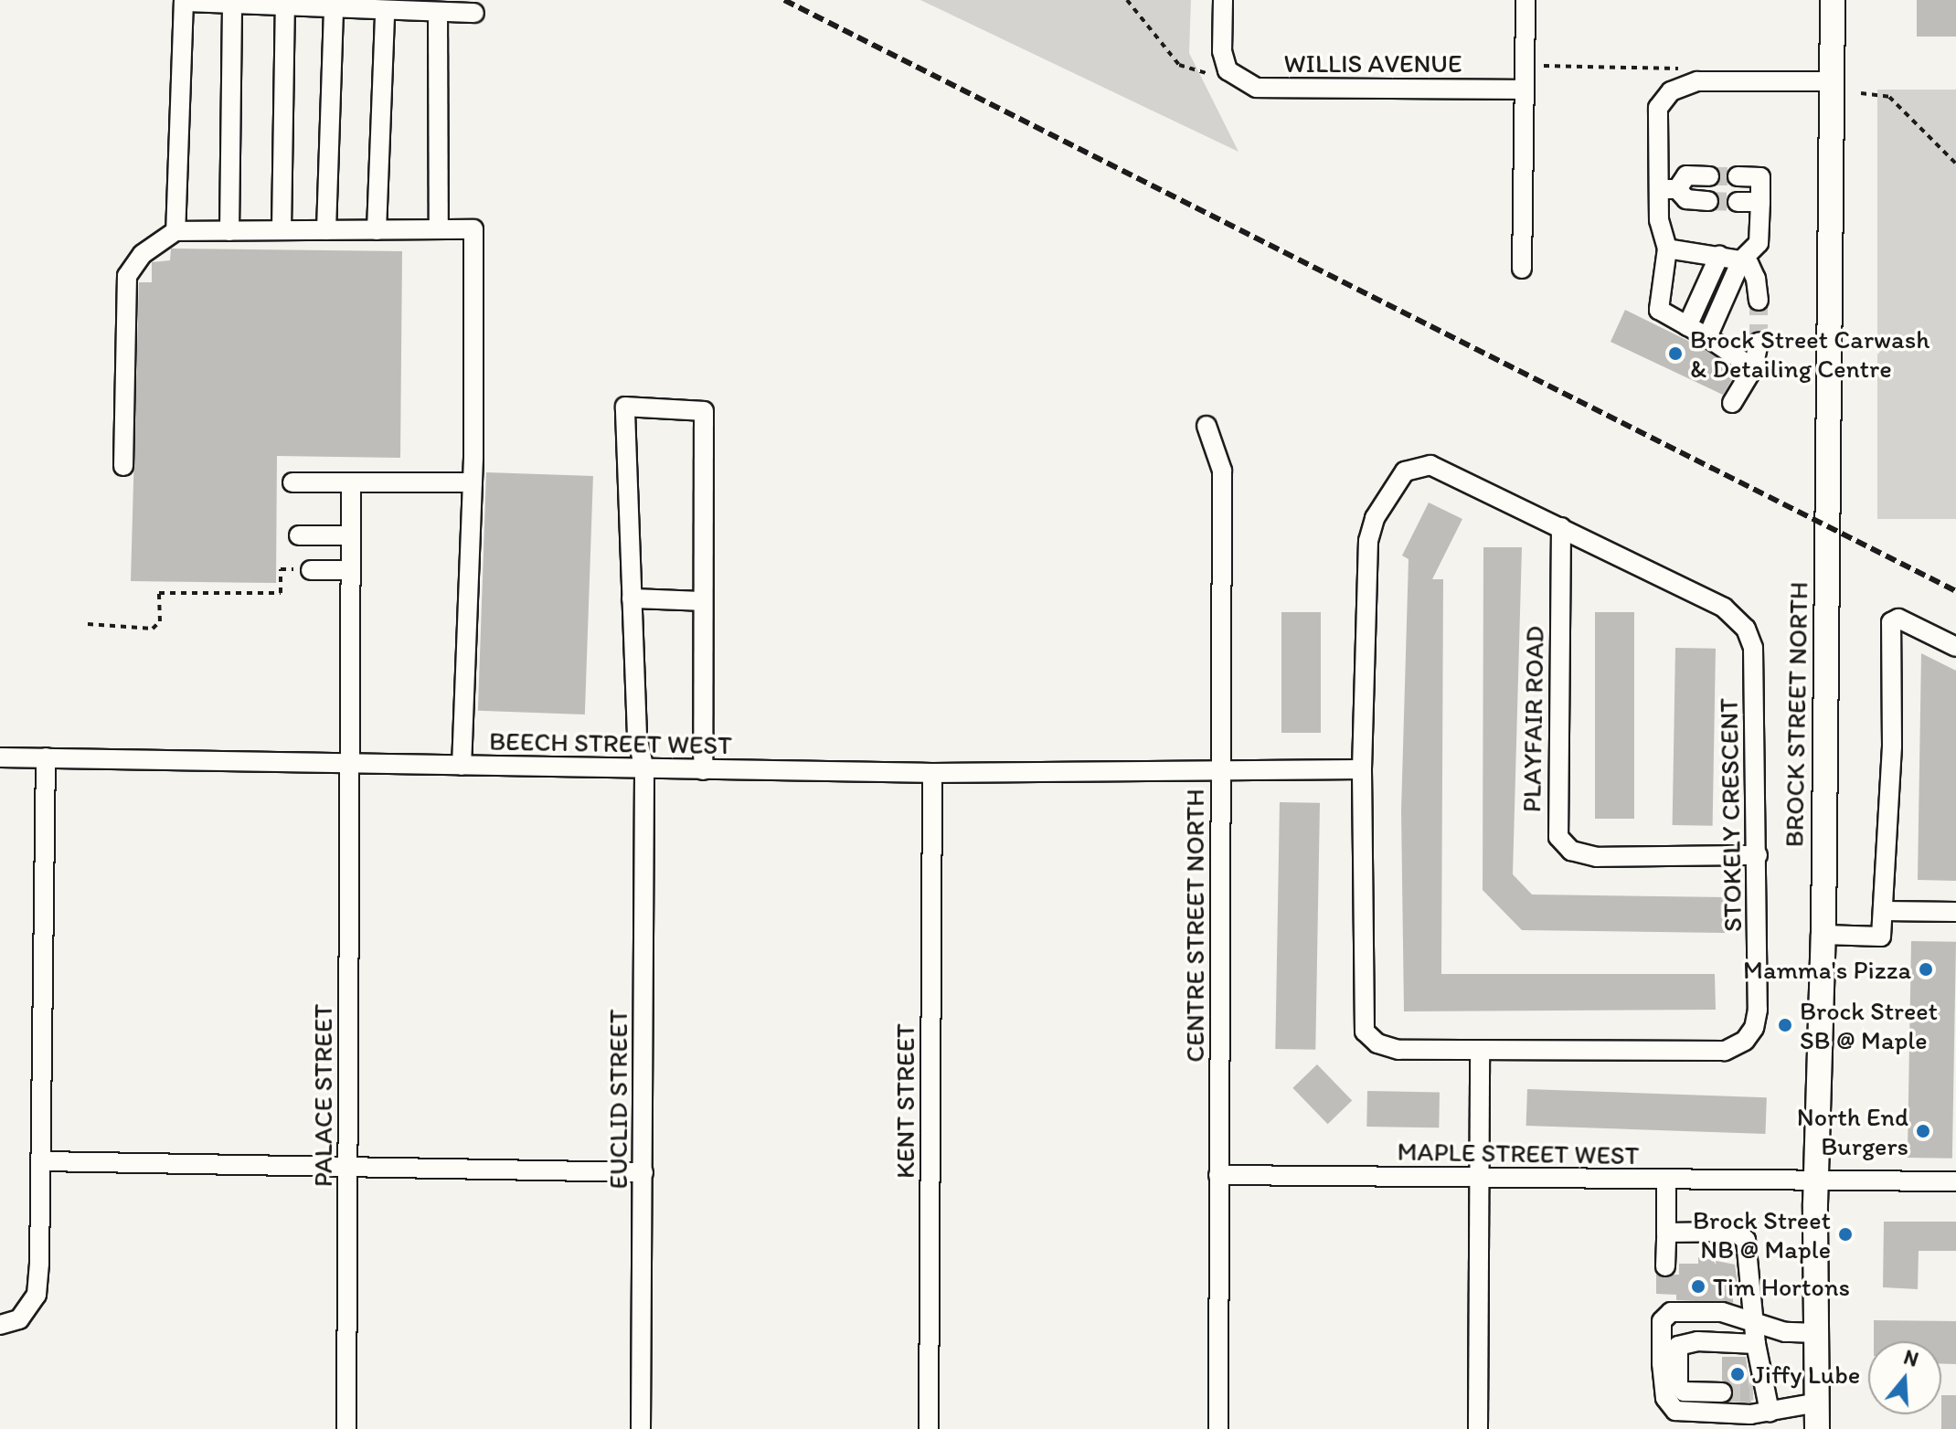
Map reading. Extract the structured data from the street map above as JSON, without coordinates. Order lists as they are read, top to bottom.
{
  "streets": {
    "main road": ["BROCK STREET NORTH"],
    "street": [
      "WILLIS AVENUE",
      "PLAYFAIR ROAD",
      "BEECH STREET WEST",
      "STOKELY CRESCENT",
      "CENTRE STREET NORTH",
      "PALACE STREET",
      "EUCLID STREET",
      "KENT STREET",
      "MAPLE STREET WEST"
    ]
  },
  "crossings": [
    ["BROCK STREET NORTH", "MAPLE STREET WEST"],
    ["PLAYFAIR ROAD", "STOKELY CRESCENT"],
    ["BEECH STREET WEST", "STOKELY CRESCENT"],
    ["BEECH STREET WEST", "CENTRE STREET NORTH"],
    ["BEECH STREET WEST", "PALACE STREET"],
    ["BEECH STREET WEST", "EUCLID STREET"],
    ["BEECH STREET WEST", "KENT STREET"],
    ["CENTRE STREET NORTH", "MAPLE STREET WEST"]
  ],
  "places": [
    "Brock Street Carwash & Detailing Centre",
    "Mamma's Pizza",
    "Brock Street SB @ Maple",
    "North End Burgers",
    "Brock Street NB @ Maple",
    "Tim Hortons",
    "Jiffy Lube"
  ],
  "north": "top"
}
